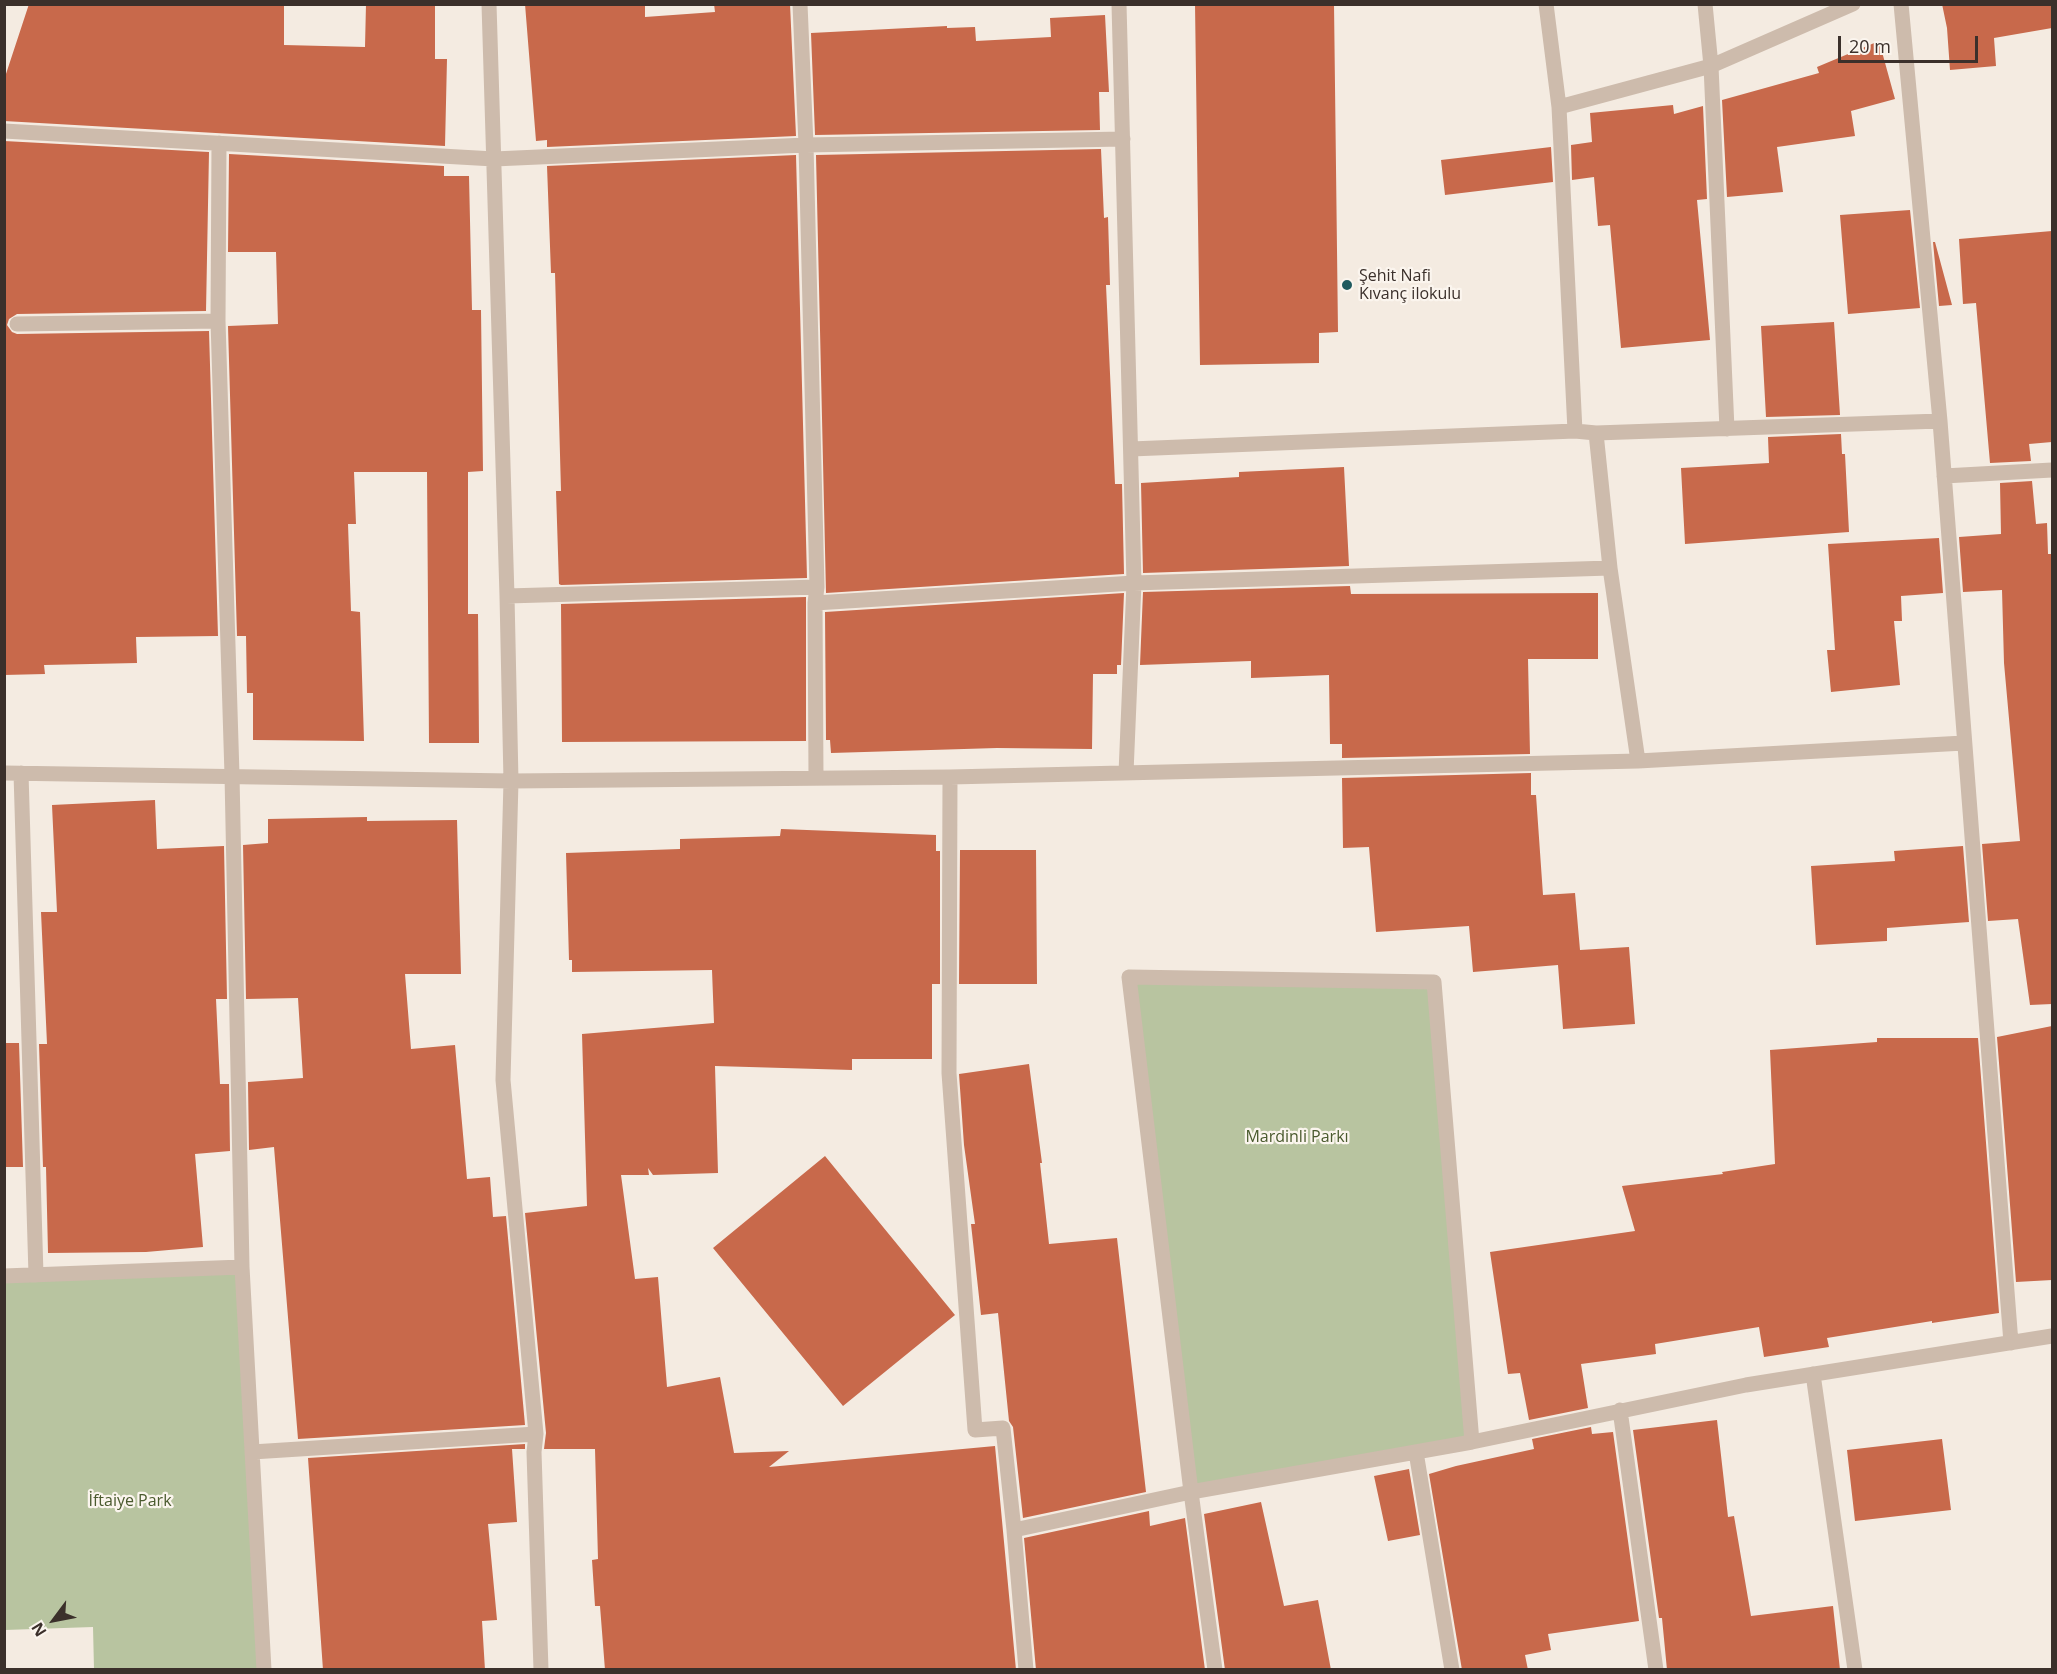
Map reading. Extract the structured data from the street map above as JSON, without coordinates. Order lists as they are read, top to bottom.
{
  "parks": ["Mardinli Parkı", "İftaiye Park"],
  "places": ["Şehit Nafi Kıvanç ilokulu"],
  "scale_bar": "20 m",
  "north": "bottom left"
}
